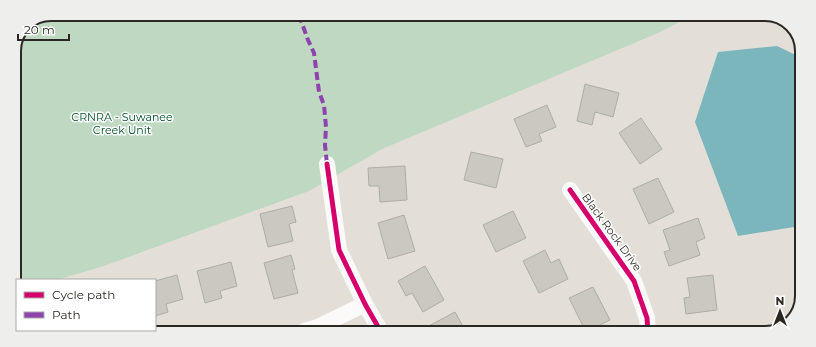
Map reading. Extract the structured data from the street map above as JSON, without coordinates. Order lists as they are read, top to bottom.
{
  "streets": {
    "street": ["Black Rock Drive"]
  },
  "parks": ["CRNRA - Suwanee Creek Unit"],
  "legend": ["Cycle path", "Path"],
  "scale_bar": "20 m",
  "north": "top"
}
